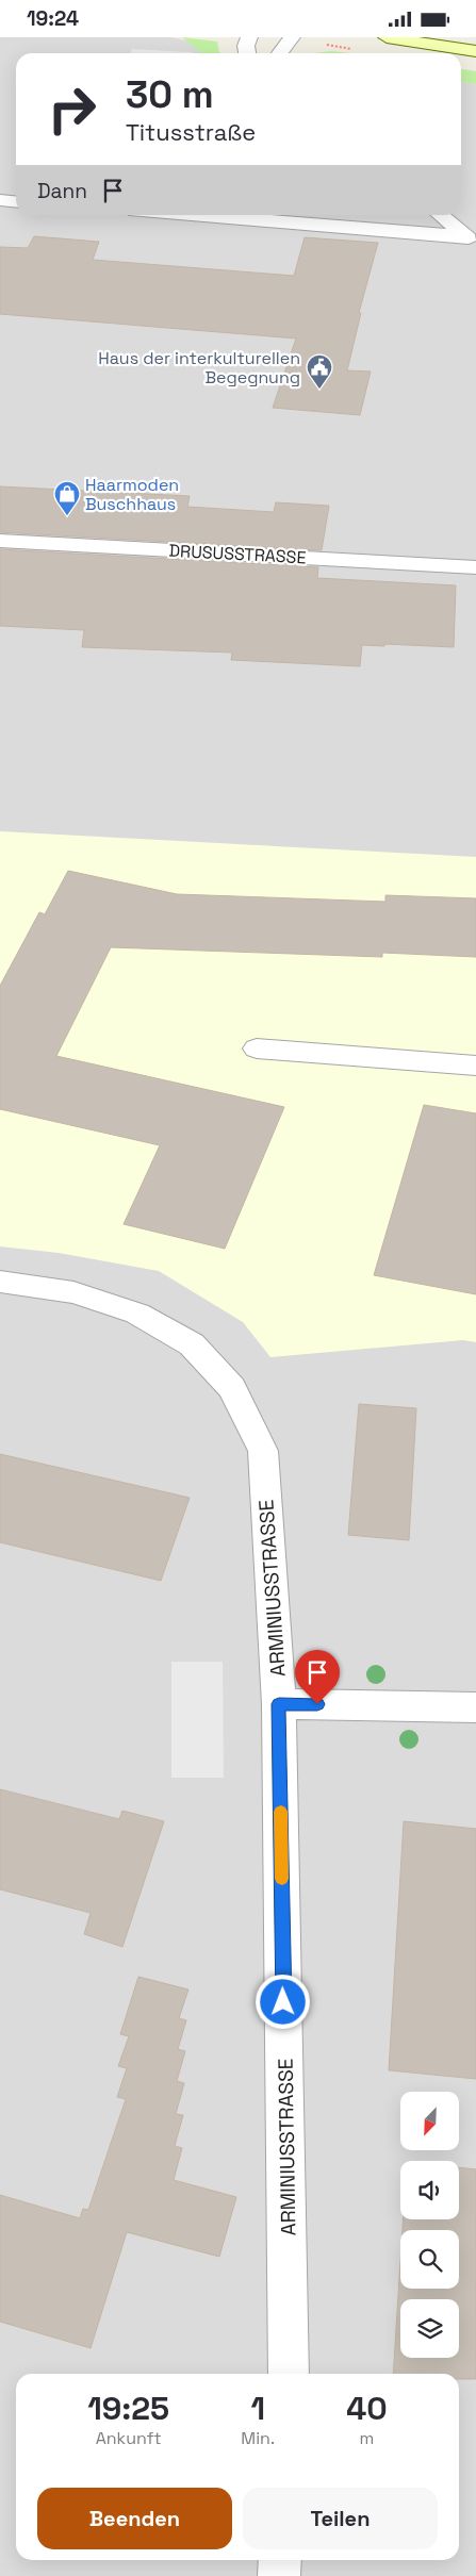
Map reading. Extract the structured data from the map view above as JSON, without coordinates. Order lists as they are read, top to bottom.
{
  "streets": {
    "street": ["DRUSUSSTRASSE", "ARMINIUSSTRASSE"]
  },
  "places": {
    "public building": ["Haus der interkulturellen Begegnung"],
    "shop": ["Haarmoden Buschhaus"]
  },
  "north": "bottom left",
  "page": {
    "status": "19:24",
    "turn": ["30 m", "Titusstraße"],
    "then": "Dann",
    "eta": [
      "19:25",
      "Ankunft",
      "1",
      "Min.",
      "40",
      "m"
    ],
    "buttons": ["Beenden", "Teilen"]
  }
}
